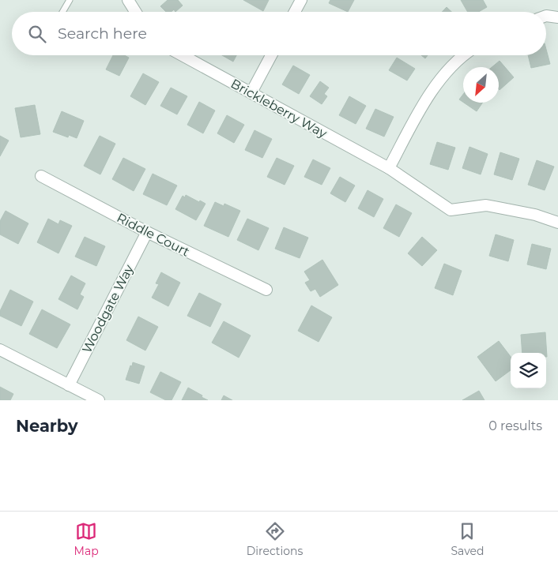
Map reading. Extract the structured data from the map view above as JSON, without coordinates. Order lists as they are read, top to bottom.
{
  "streets": {
    "street": ["Brickleberry Way", "Riddle Court", "Woodgate Way"]
  },
  "crossings": [
    ["Riddle Court", "Woodgate Way"]
  ],
  "north": "bottom left",
  "page": {
    "search": "Search here",
    "heading": ["Nearby", "0 results"],
    "nav": ["Map", "Directions", "Saved"]
  }
}
